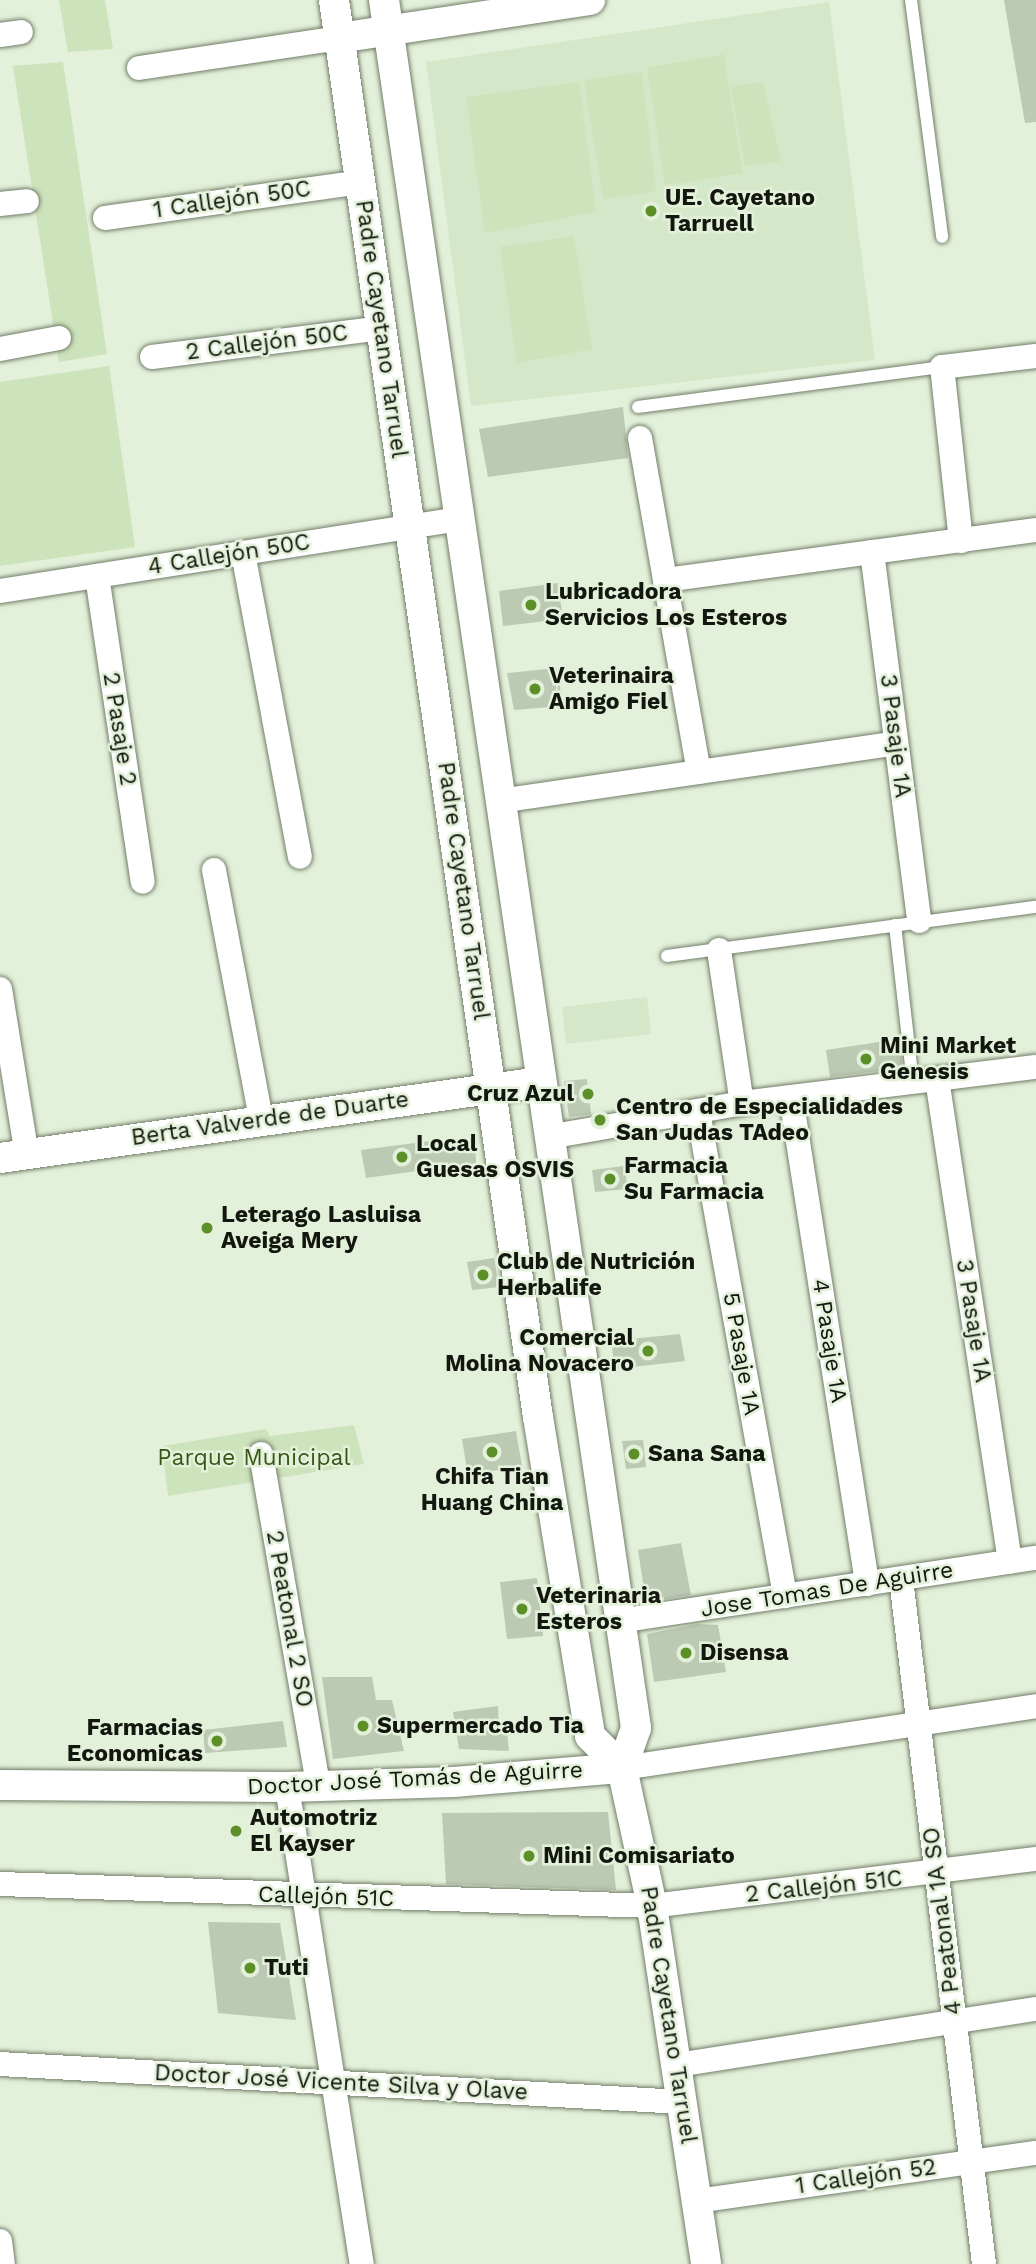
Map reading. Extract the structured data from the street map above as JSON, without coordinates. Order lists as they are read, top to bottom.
{
  "streets": {
    "street": [
      "1 Callejón 50C",
      "Padre Cayetano Tarruel",
      "2 Callejón 50C",
      "4 Callejón 50C",
      "2 Pasaje 2",
      "3 Pasaje 1A",
      "Berta Valverde de Duarte",
      "4 Pasaje 1A",
      "5 Pasaje 1A",
      "Jose Tomas De Aguirre",
      "2 Peatonal 2 SO",
      "Doctor José Tomás de Aguirre",
      "2 Callejón 51C",
      "Callejón 51C",
      "4 Peatonal 1A SO",
      "Doctor José Vicente Silva y Olave",
      "1 Callejón 52"
    ]
  },
  "crossings": [
    ["1 Callejón 50C", "Padre Cayetano Tarruel"],
    ["Padre Cayetano Tarruel", "2 Callejón 50C"],
    ["Padre Cayetano Tarruel", "4 Callejón 50C"],
    ["Padre Cayetano Tarruel", "Berta Valverde de Duarte"],
    ["Padre Cayetano Tarruel", "Doctor José Tomás de Aguirre"],
    ["Padre Cayetano Tarruel", "2 Callejón 51C"],
    ["Padre Cayetano Tarruel", "Callejón 51C"],
    ["Padre Cayetano Tarruel", "Doctor José Vicente Silva y Olave"],
    ["Padre Cayetano Tarruel", "1 Callejón 52"],
    ["4 Callejón 50C", "2 Pasaje 2"],
    ["3 Pasaje 1A", "Jose Tomas De Aguirre"],
    ["4 Pasaje 1A", "Jose Tomas De Aguirre"],
    ["5 Pasaje 1A", "Jose Tomas De Aguirre"],
    ["Jose Tomas De Aguirre", "4 Peatonal 1A SO"],
    ["2 Peatonal 2 SO", "Doctor José Tomás de Aguirre"],
    ["Doctor José Tomás de Aguirre", "4 Peatonal 1A SO"],
    ["2 Callejón 51C", "Callejón 51C"],
    ["2 Callejón 51C", "4 Peatonal 1A SO"],
    ["4 Peatonal 1A SO", "1 Callejón 52"]
  ],
  "parks": ["Parque Municipal"],
  "places": [
    "UE. Cayetano Tarruell",
    "Lubricadora Servicios Los Esteros",
    "Veterinaira Amigo Fiel",
    "Mini Market Genesis",
    "Cruz Azul",
    "Centro de Especialidades San Judas TAdeo",
    "Local Guesas OSVIS",
    "Farmacia Su Farmacia",
    "Leterago Lasluisa Aveiga Mery",
    "Club de Nutrición Herbalife",
    "Comercial Molina Novacero",
    "Chifa Tian Huang China",
    "Sana Sana",
    "Veterinaria Esteros",
    "Disensa",
    "Supermercado Tia",
    "Farmacias Economicas",
    "Automotriz El Kayser",
    "Mini Comisariato",
    "Tuti"
  ]
}
